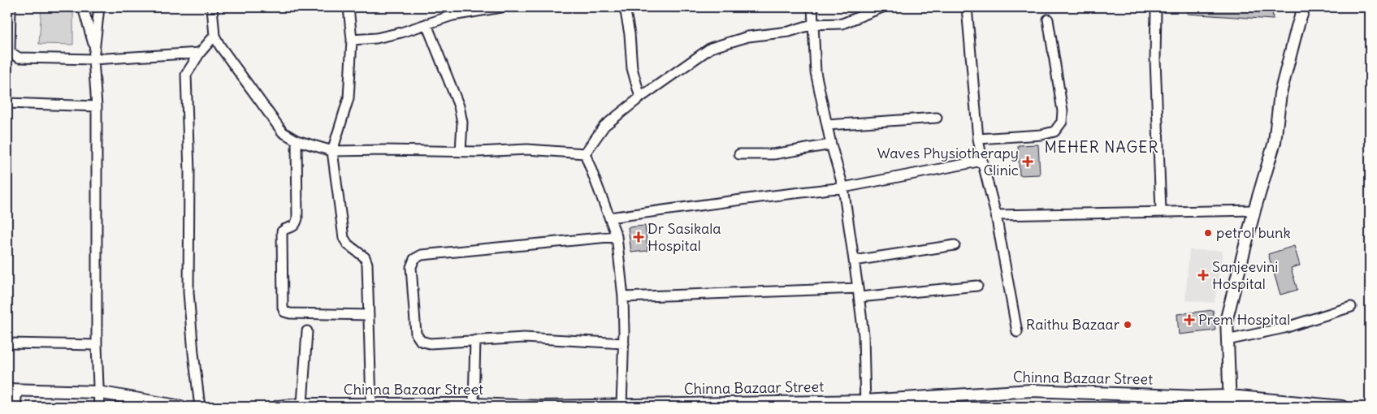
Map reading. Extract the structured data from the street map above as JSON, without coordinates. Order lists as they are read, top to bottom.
{
  "streets": {
    "street": ["Chinna Bazaar Street"]
  },
  "districts": ["MEHER NAGER"],
  "places": {
    "health": [
      "Waves Physiotherapy Clinic",
      "Dr Sasikala Hospital",
      "Sanjeevini Hospital",
      "Prem Hospital"
    ],
    "other": ["petrol bunk", "Raithu Bazaar"]
  }
}
